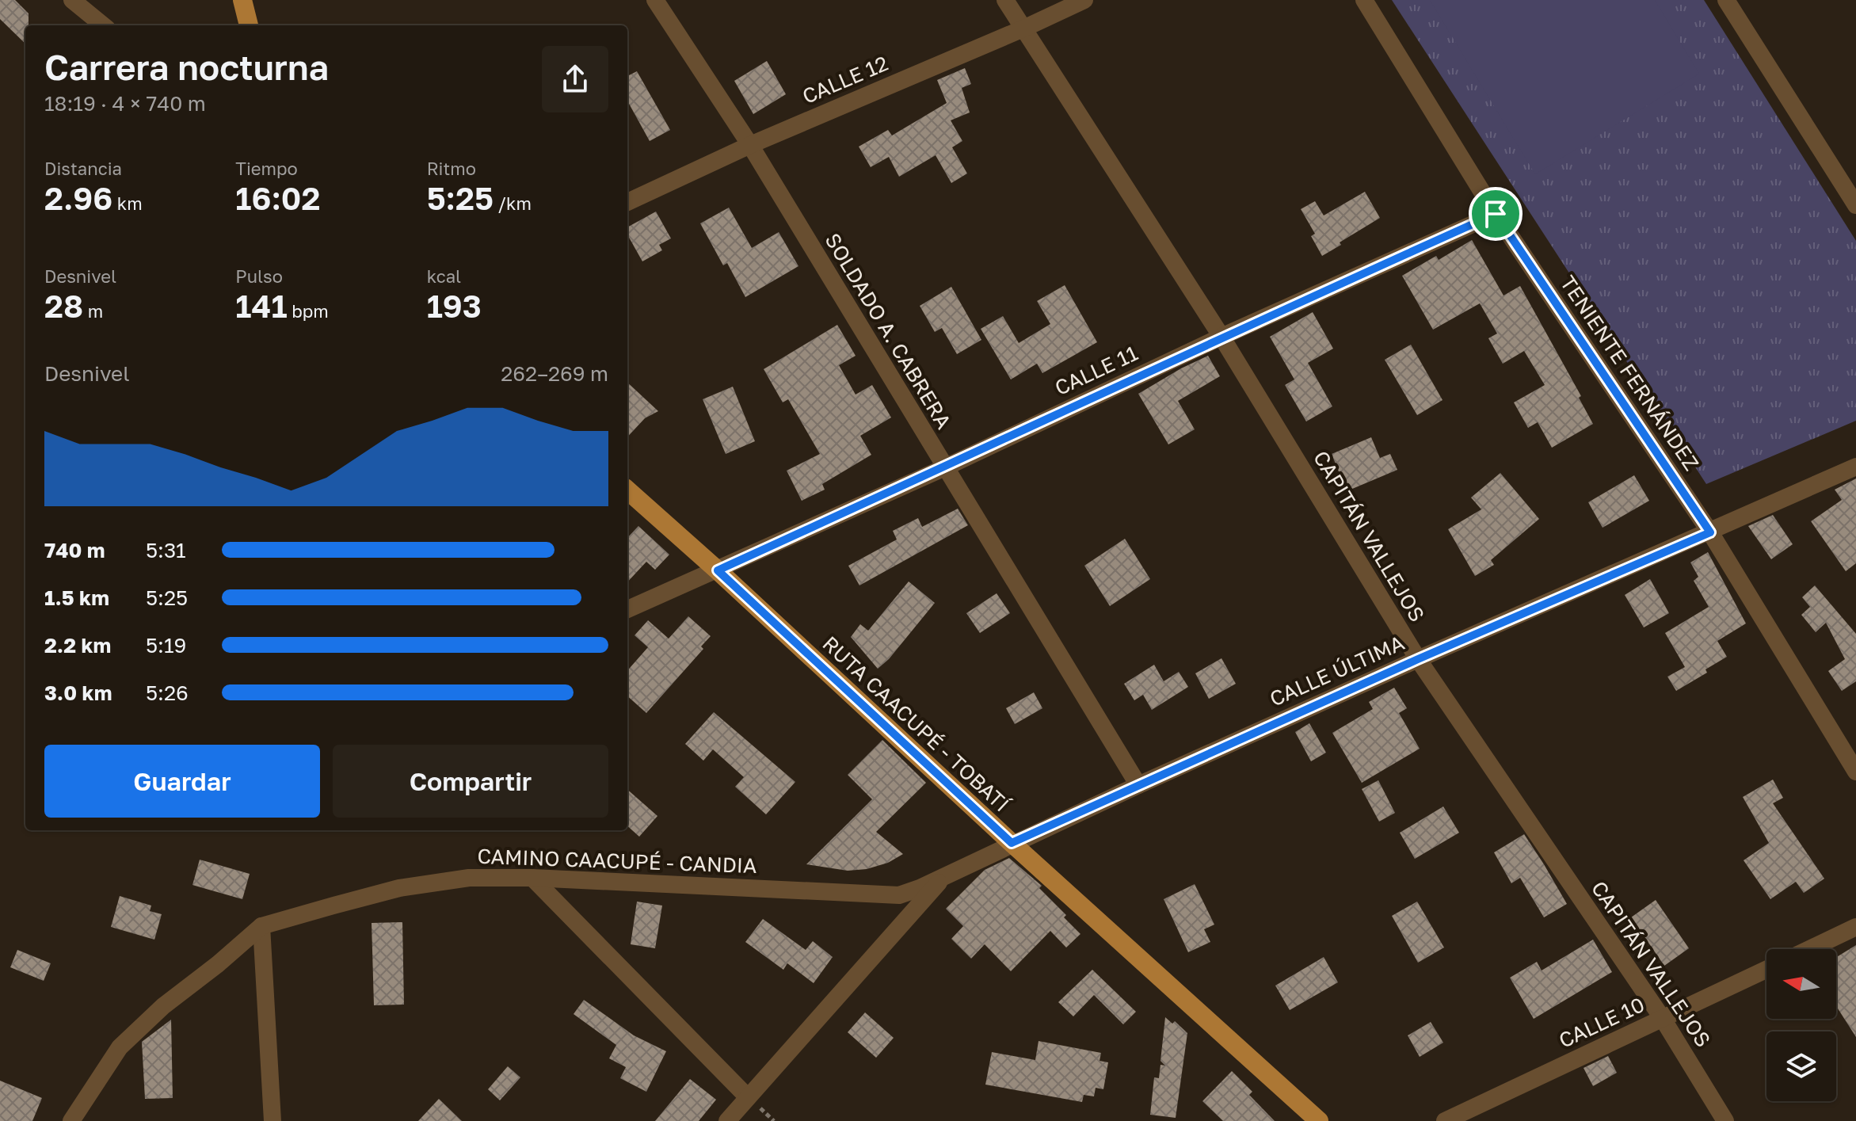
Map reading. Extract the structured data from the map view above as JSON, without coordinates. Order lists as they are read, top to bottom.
{
  "streets": {
    "main road": ["RUTA CAACUPÉ - TOBATÍ"],
    "street": [
      "CALLE 12",
      "SOLDADO A. CABRERA",
      "CALLE 11",
      "TENIENTE FERNÁNDEZ",
      "CAPITÁN VALLEJOS",
      "CALLE ÚLTIMA",
      "CAMINO CAACUPÉ - CANDIA",
      "CALLE 10"
    ]
  },
  "crossings": [
    ["CALLE 12", "SOLDADO A. CABRERA"],
    ["CALLE 12", "CAPITÁN VALLEJOS"],
    ["SOLDADO A. CABRERA", "CALLE 11"],
    ["SOLDADO A. CABRERA", "CALLE ÚLTIMA"],
    ["CALLE 11", "TENIENTE FERNÁNDEZ"],
    ["CALLE 11", "CAPITÁN VALLEJOS"],
    ["CALLE 11", "RUTA CAACUPÉ - TOBATÍ"],
    ["TENIENTE FERNÁNDEZ", "CALLE ÚLTIMA"],
    ["CAPITÁN VALLEJOS", "CALLE ÚLTIMA"],
    ["CAPITÁN VALLEJOS", "CALLE 10"],
    ["CALLE ÚLTIMA", "RUTA CAACUPÉ - TOBATÍ"],
    ["CALLE ÚLTIMA", "CAMINO CAACUPÉ - CANDIA"],
    ["RUTA CAACUPÉ - TOBATÍ", "CAMINO CAACUPÉ - CANDIA"]
  ],
  "north": "left",
  "page": {
    "heading": ["Carrera nocturna", "18:19 · 4 × 740 m"],
    "stats": [
      ["Distancia", "2.96 km"],
      ["Tiempo", "16:02"],
      ["Ritmo", "5:25 /km"],
      ["Desnivel", "28 m"],
      ["Pulso", "141 bpm"],
      ["kcal", "193"]
    ],
    "chart": ["Desnivel", "262–269 m"],
    "list": [
      {
        "name": "740 m",
        "note": "5:31"
      },
      {
        "name": "1.5 km",
        "note": "5:25"
      },
      {
        "name": "2.2 km",
        "note": "5:19"
      },
      {
        "name": "3.0 km",
        "note": "5:26"
      }
    ],
    "buttons": ["Guardar", "Compartir"]
  }
}
